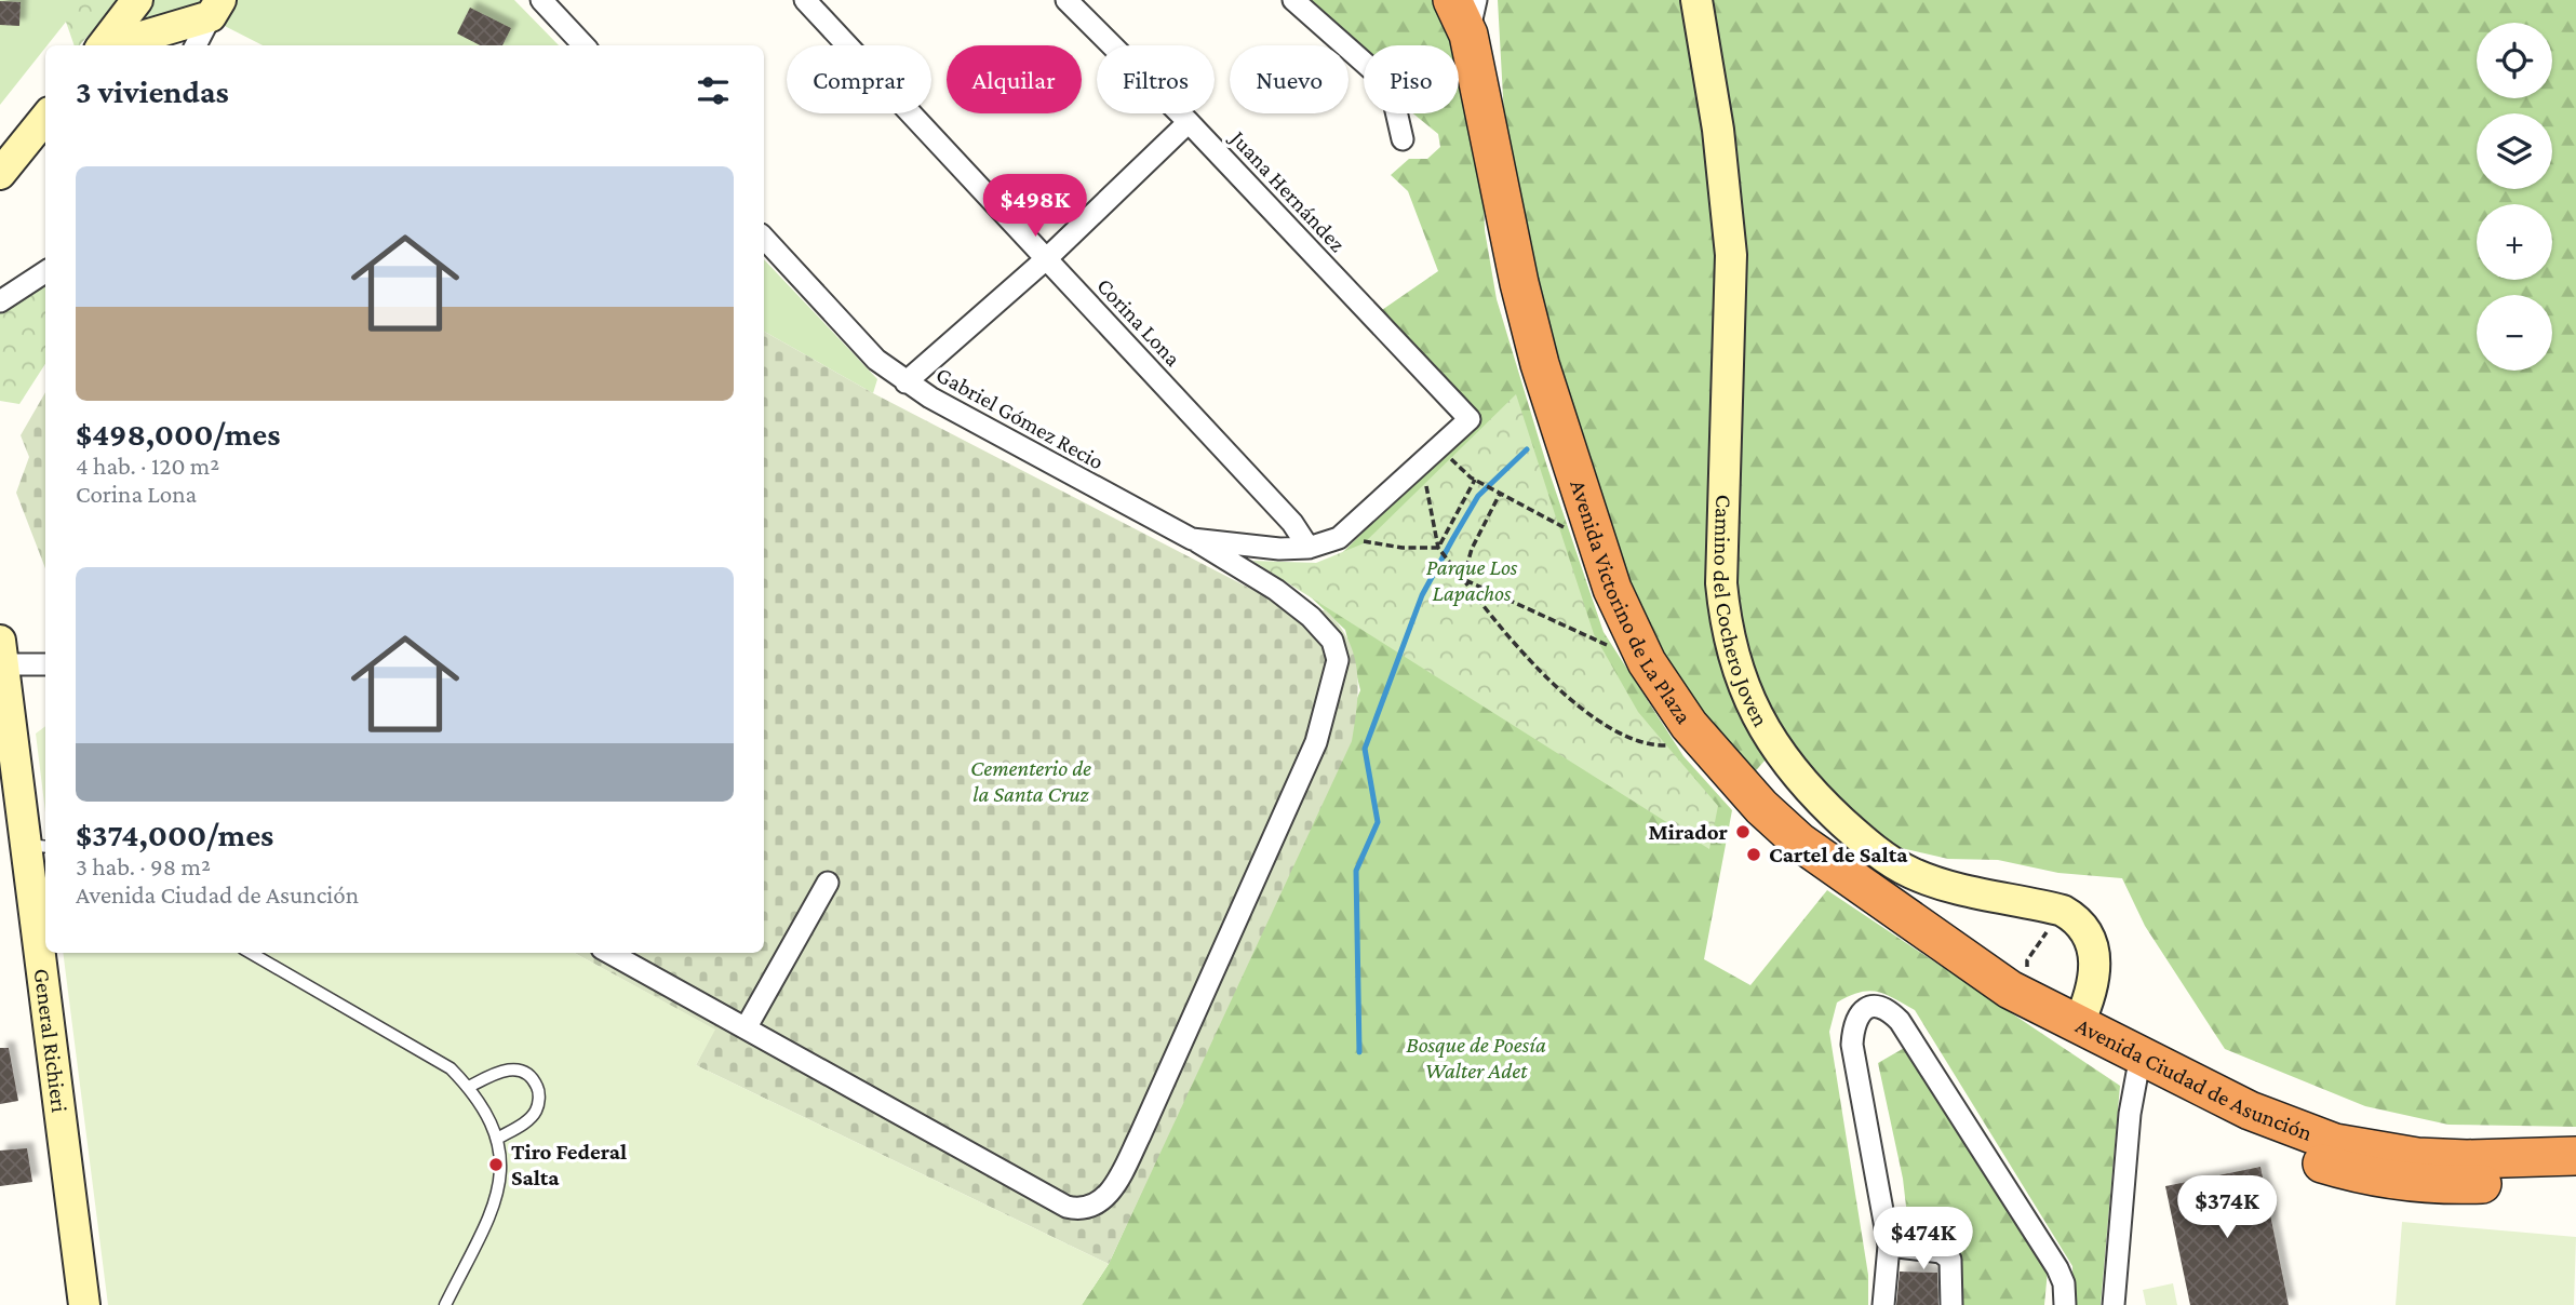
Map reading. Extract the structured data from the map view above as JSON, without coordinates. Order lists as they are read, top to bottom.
{
  "streets": {
    "highway": ["Avenida Victorino de La Plaza", "Avenida Ciudad de Asunción"],
    "street": [
      "Juana Hernández",
      "Corina Lona",
      "Gabriel Gómez Recio",
      "Camino del Cochero Joven",
      "General Richieri"
    ]
  },
  "crossings": [
    ["Corina Lona", "Gabriel Gómez Recio"],
    ["Avenida Victorino de La Plaza", "Avenida Ciudad de Asunción"]
  ],
  "parks": ["Parque Los Lapachos", "Cementerio de la Santa Cruz", "Bosque de Poesía Walter Adet"],
  "places": ["Mirador", "Cartel de Salta", "Tiro Federal Salta"],
  "page": {
    "map_buttons": ["+", "−"],
    "chip": [
      "Comprar",
      "Alquilar",
      "Filtros",
      "Nuevo",
      "Piso"
    ],
    "heading": "3 viviendas",
    "list": [
      {
        "name": "$498,000/mes",
        "note": "4 hab. · 120 m² · Corina Lona"
      },
      {
        "name": "$374,000/mes",
        "note": "3 hab. · 98 m² · Avenida Ciudad de Asunción"
      }
    ],
    "price": ["$498K", "$374K", "$474K"]
  }
}
